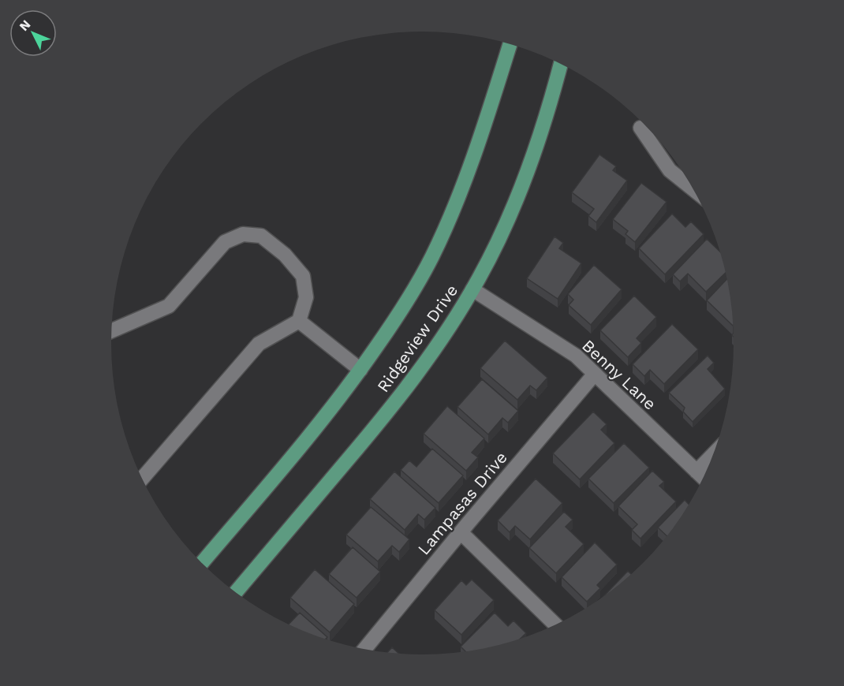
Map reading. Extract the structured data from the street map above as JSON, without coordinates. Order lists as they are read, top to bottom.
{
  "streets": {
    "main road": ["Ridgeview Drive"],
    "street": ["Benny Lane", "Lampasas Drive"]
  },
  "crossings": [
    ["Ridgeview Drive", "Benny Lane"],
    ["Benny Lane", "Lampasas Drive"]
  ],
  "north": "top left"
}
